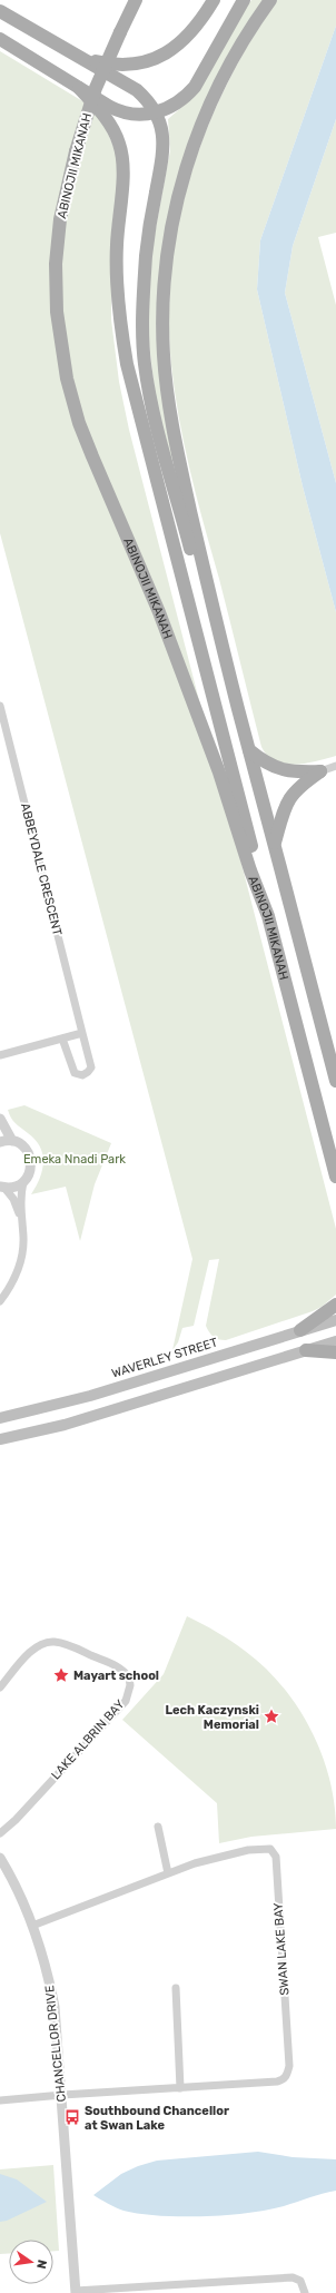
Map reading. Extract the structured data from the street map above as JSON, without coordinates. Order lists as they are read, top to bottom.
{
  "streets": {
    "main road": ["ABINOJII MIKANAH", "WAVERLEY STREET"],
    "street": [
      "ABBEYDALE CRESCENT",
      "LAKE ALBRIN BAY",
      "SWAN LAKE BAY",
      "CHANCELLOR DRIVE"
    ]
  },
  "crossings": [
    ["SWAN LAKE BAY", "CHANCELLOR DRIVE"]
  ],
  "parks": ["Emeka Nnadi Park"],
  "places": {
    "place": ["Mayart school", "Lech Kaczynski Memorial"],
    "bus stop": ["Southbound Chancellor at Swan Lake"]
  },
  "north": "right"
}
